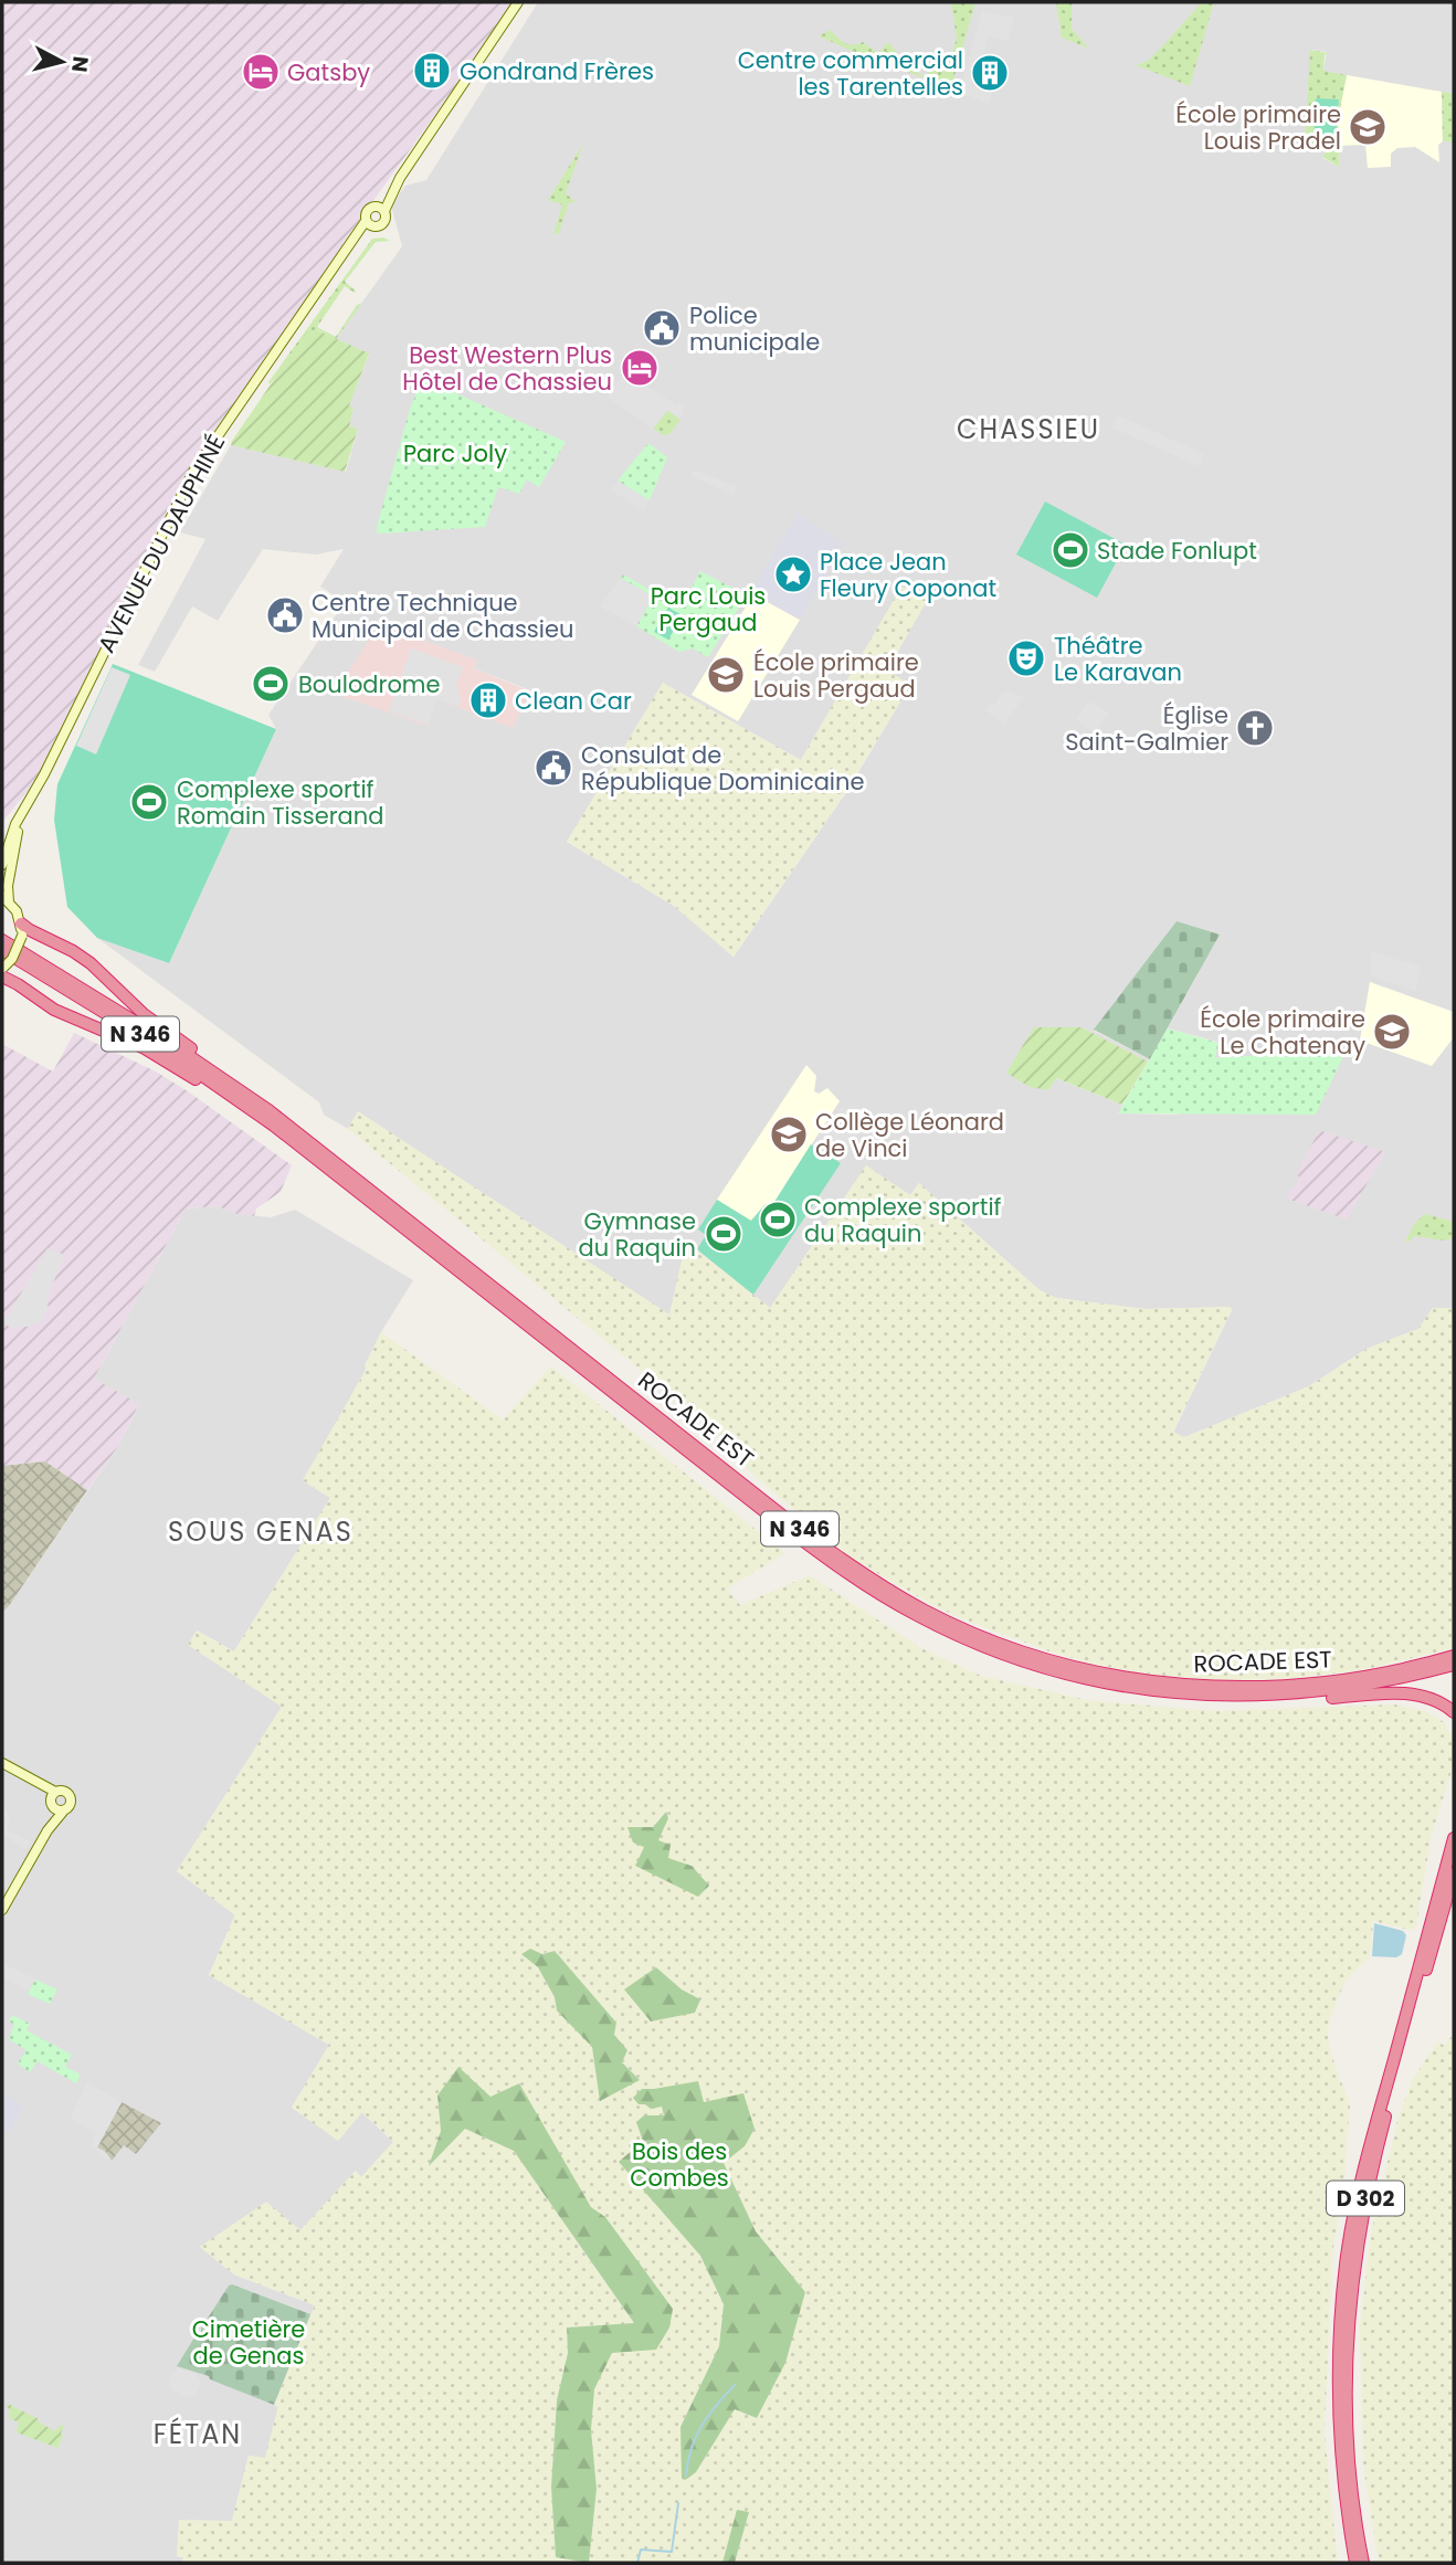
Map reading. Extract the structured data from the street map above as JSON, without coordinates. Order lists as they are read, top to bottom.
{
  "streets": {
    "highway": ["N 346", "ROCADE EST", "D 302"],
    "main road": ["AVENUE DU DAUPHINÉ"]
  },
  "districts": ["CHASSIEU", "SOUS GENAS", "FÉTAN"],
  "parks": [
    "Parc Joly",
    "Parc Louis Pergaud",
    "Bois des Combes",
    "Cimetière de Genas"
  ],
  "places": {
    "building": ["Gondrand Frères", "Centre commercial les Tarentelles", "Clean Car"],
    "hotel": ["Gatsby", "Best Western Plus Hôtel de Chassieu"],
    "school or university": [
      "École primaire Louis Pradel",
      "École primaire Louis Pergaud",
      "École primaire Le Chatenay",
      "Collège Léonard de Vinci"
    ],
    "public building": ["Police municipale", "Centre Technique Municipal de Chassieu", "Consulat de République Dominicaine"],
    "sports": [
      "Stade Fonlupt",
      "Boulodrome",
      "Complexe sportif Romain Tisserand",
      "Complexe sportif du Raquin",
      "Gymnase du Raquin"
    ],
    "place": ["Place Jean Fleury Coponat"],
    "theatre": ["Théâtre Le Karavan"],
    "church": ["Église Saint-Galmier"]
  },
  "north": "right"
}
